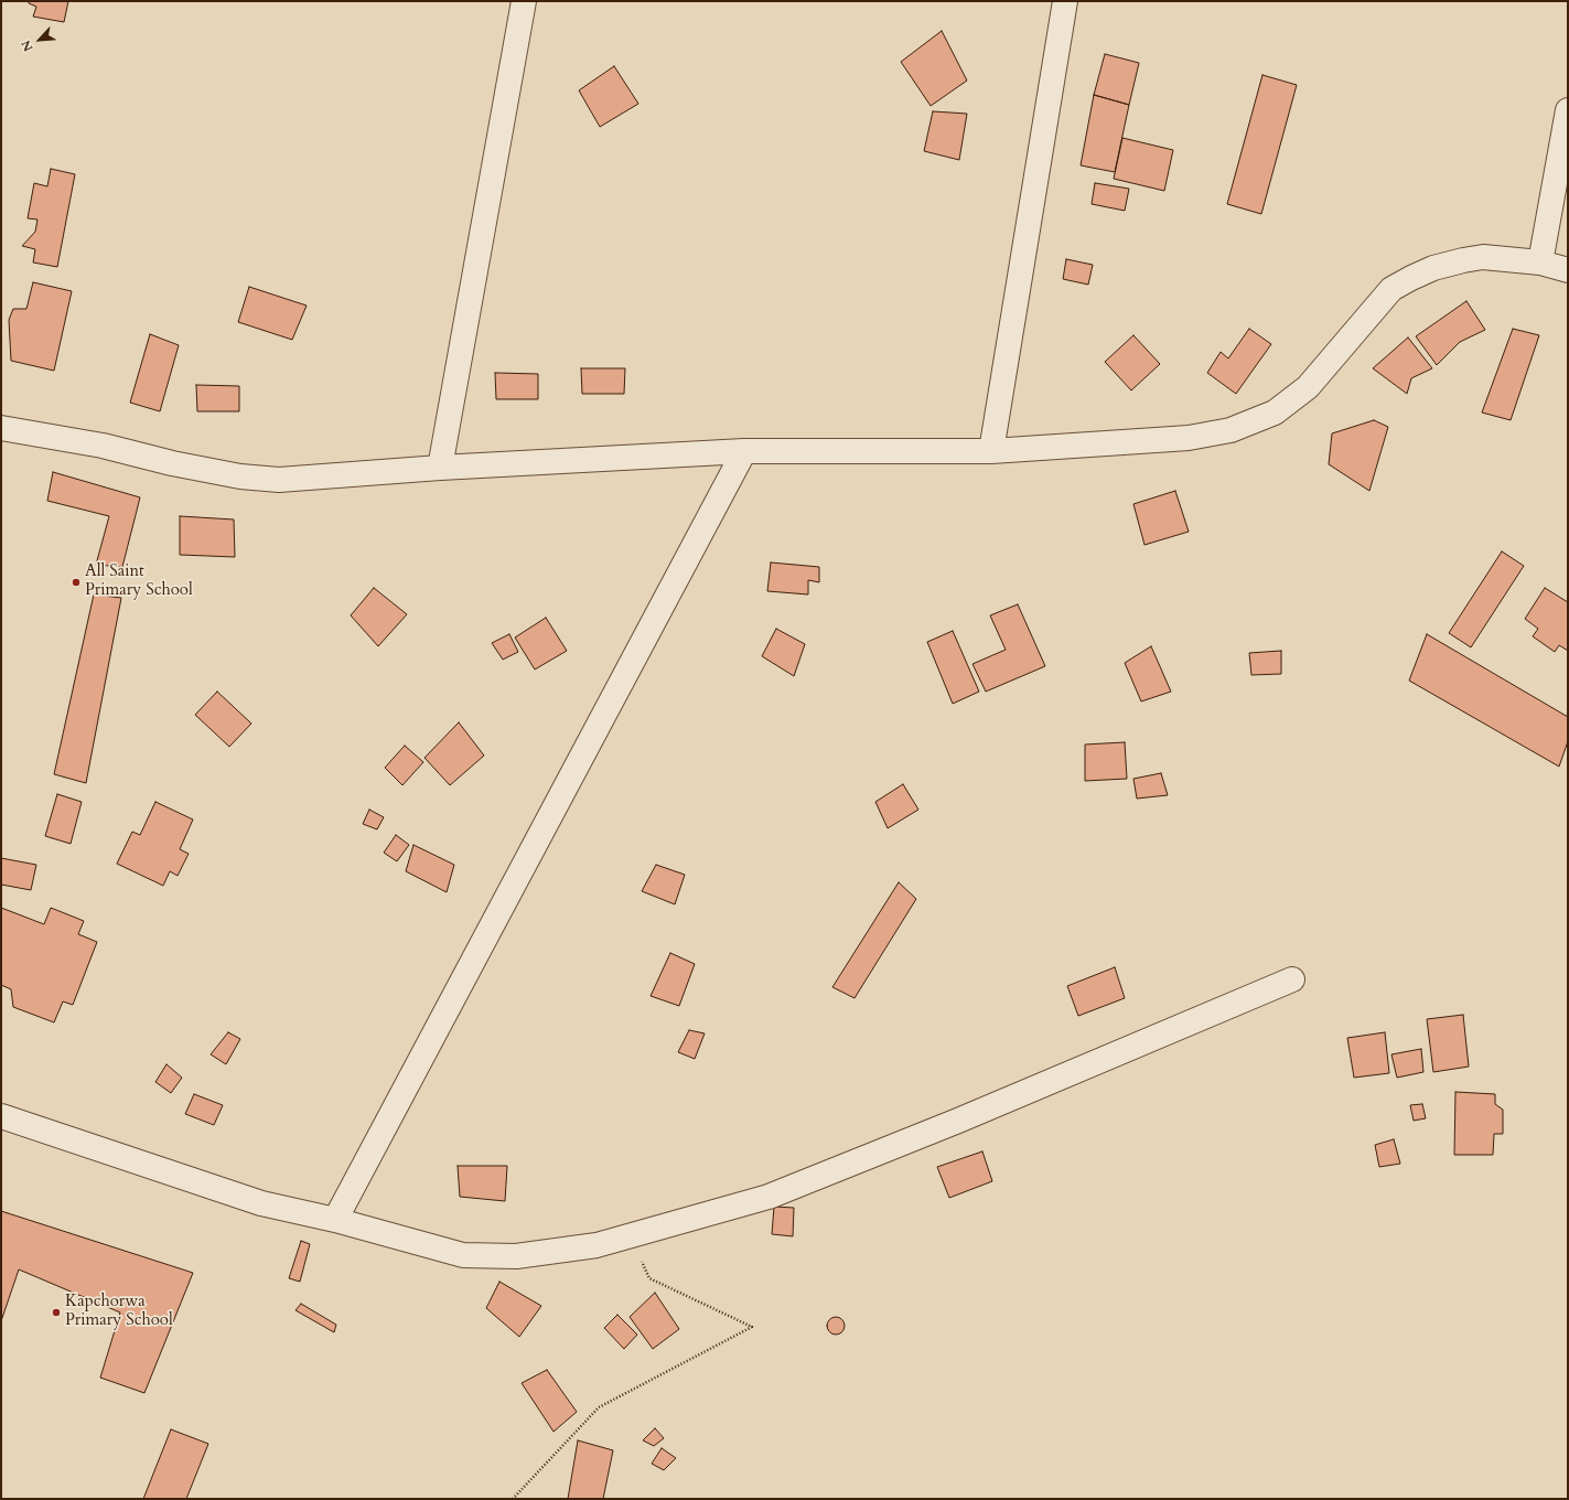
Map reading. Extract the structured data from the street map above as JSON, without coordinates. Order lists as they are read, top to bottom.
{
  "places": ["All Saint Primary School", "Kapchorwa Primary School"],
  "north": "bottom left"
}
